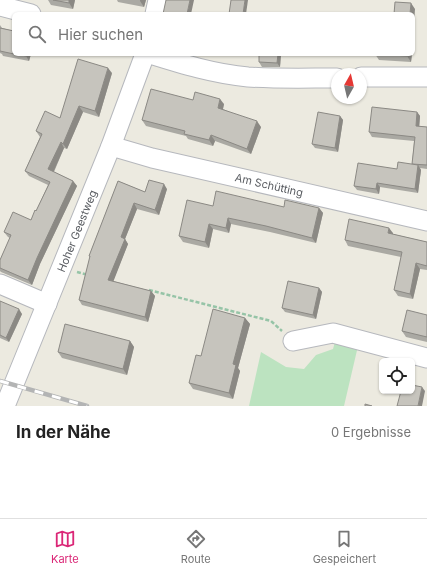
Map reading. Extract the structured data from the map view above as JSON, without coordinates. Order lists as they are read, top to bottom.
{
  "streets": {
    "street": ["Am Schütting", "Hoher Geestweg"]
  },
  "crossings": [
    ["Am Schütting", "Hoher Geestweg"]
  ],
  "north": "top",
  "page": {
    "search": "Hier suchen",
    "heading": ["In der Nähe", "0 Ergebnisse"],
    "nav": ["Karte", "Route", "Gespeichert"]
  }
}
